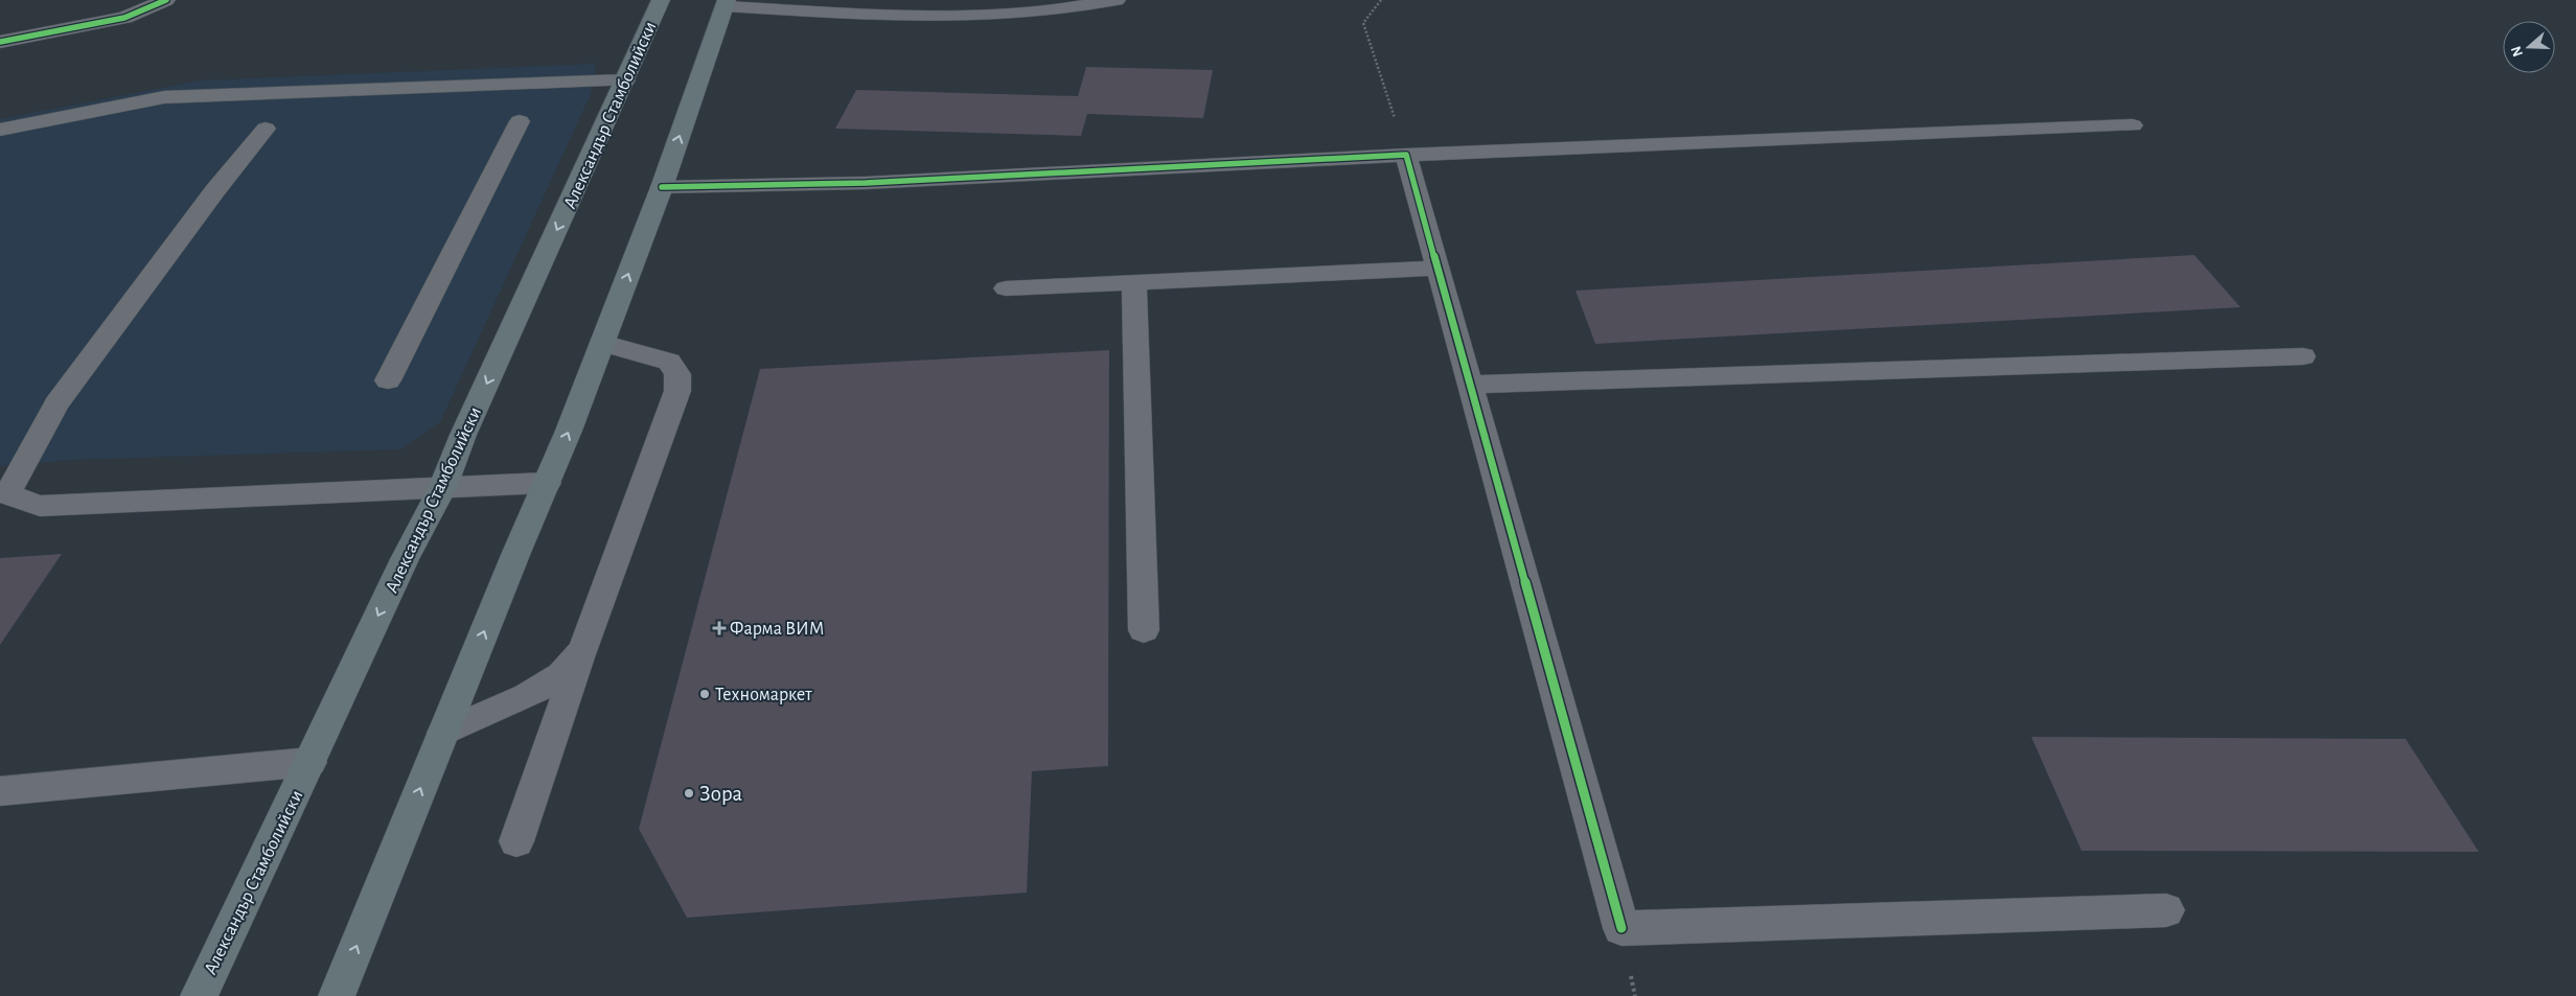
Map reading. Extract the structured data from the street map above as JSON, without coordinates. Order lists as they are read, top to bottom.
{
  "streets": {
    "main road": ["Александър Стамболийски"]
  },
  "places": {
    "health": ["Фарма ВИМ"],
    "other": ["Техномаркет", "Зора"]
  },
  "north": "left"
}
